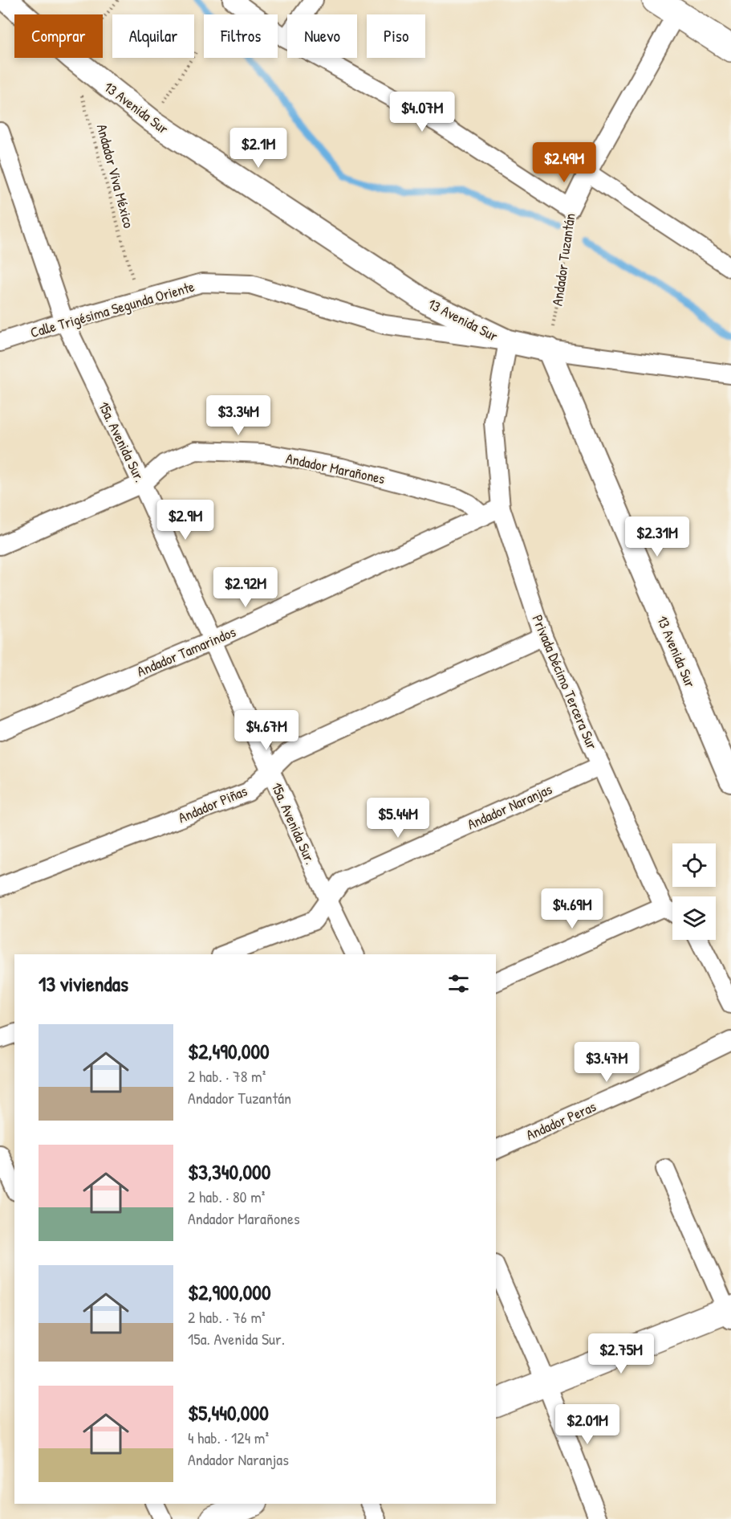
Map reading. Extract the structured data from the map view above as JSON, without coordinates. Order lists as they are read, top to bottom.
{
  "streets": {
    "street": [
      "13 Avenida Sur",
      "Andador Tuzantán",
      "Calle Trigésima Segunda Oriente",
      "15a. Avenida Sur.",
      "Andador Marañones",
      "Andador Tamarindos",
      "Privada Décimo Tercera Sur",
      "Andador Piñas",
      "Andador Naranjas",
      "Andador Peras"
    ],
    "path": ["Andador Viva México"]
  },
  "crossings": [
    ["13 Avenida Sur", "Andador Tuzantán"],
    ["13 Avenida Sur", "Calle Trigésima Segunda Oriente"],
    ["13 Avenida Sur", "Privada Décimo Tercera Sur"],
    ["Andador Viva México", "Calle Trigésima Segunda Oriente"],
    ["Calle Trigésima Segunda Oriente", "15a. Avenida Sur."],
    ["Calle Trigésima Segunda Oriente", "Privada Décimo Tercera Sur"],
    ["15a. Avenida Sur.", "Andador Marañones"],
    ["15a. Avenida Sur.", "Andador Tamarindos"],
    ["15a. Avenida Sur.", "Andador Piñas"],
    ["15a. Avenida Sur.", "Andador Naranjas"],
    ["Andador Marañones", "Andador Tamarindos"],
    ["Andador Tamarindos", "Privada Décimo Tercera Sur"],
    ["Privada Décimo Tercera Sur", "Andador Piñas"],
    ["Privada Décimo Tercera Sur", "Andador Naranjas"]
  ],
  "page": {
    "chip": [
      "Comprar",
      "Alquilar",
      "Filtros",
      "Nuevo",
      "Piso"
    ],
    "price": [
      "$4.07M",
      "$2.1M",
      "$2.49M",
      "$3.34M",
      "$2.9M",
      "$2.31M",
      "$2.92M",
      "$4.67M",
      "$5.44M",
      "$4.69M",
      "$3.47M",
      "$2.75M",
      "$2.01M"
    ],
    "heading": "13 viviendas",
    "list": [
      {
        "name": "$2,490,000",
        "note": "2 hab. · 78 m² · Andador Tuzantán"
      },
      {
        "name": "$3,340,000",
        "note": "2 hab. · 80 m² · Andador Marañones"
      },
      {
        "name": "$2,900,000",
        "note": "2 hab. · 76 m² · 15a. Avenida Sur."
      },
      {
        "name": "$5,440,000",
        "note": "4 hab. · 124 m² · Andador Naranjas"
      }
    ]
  }
}
